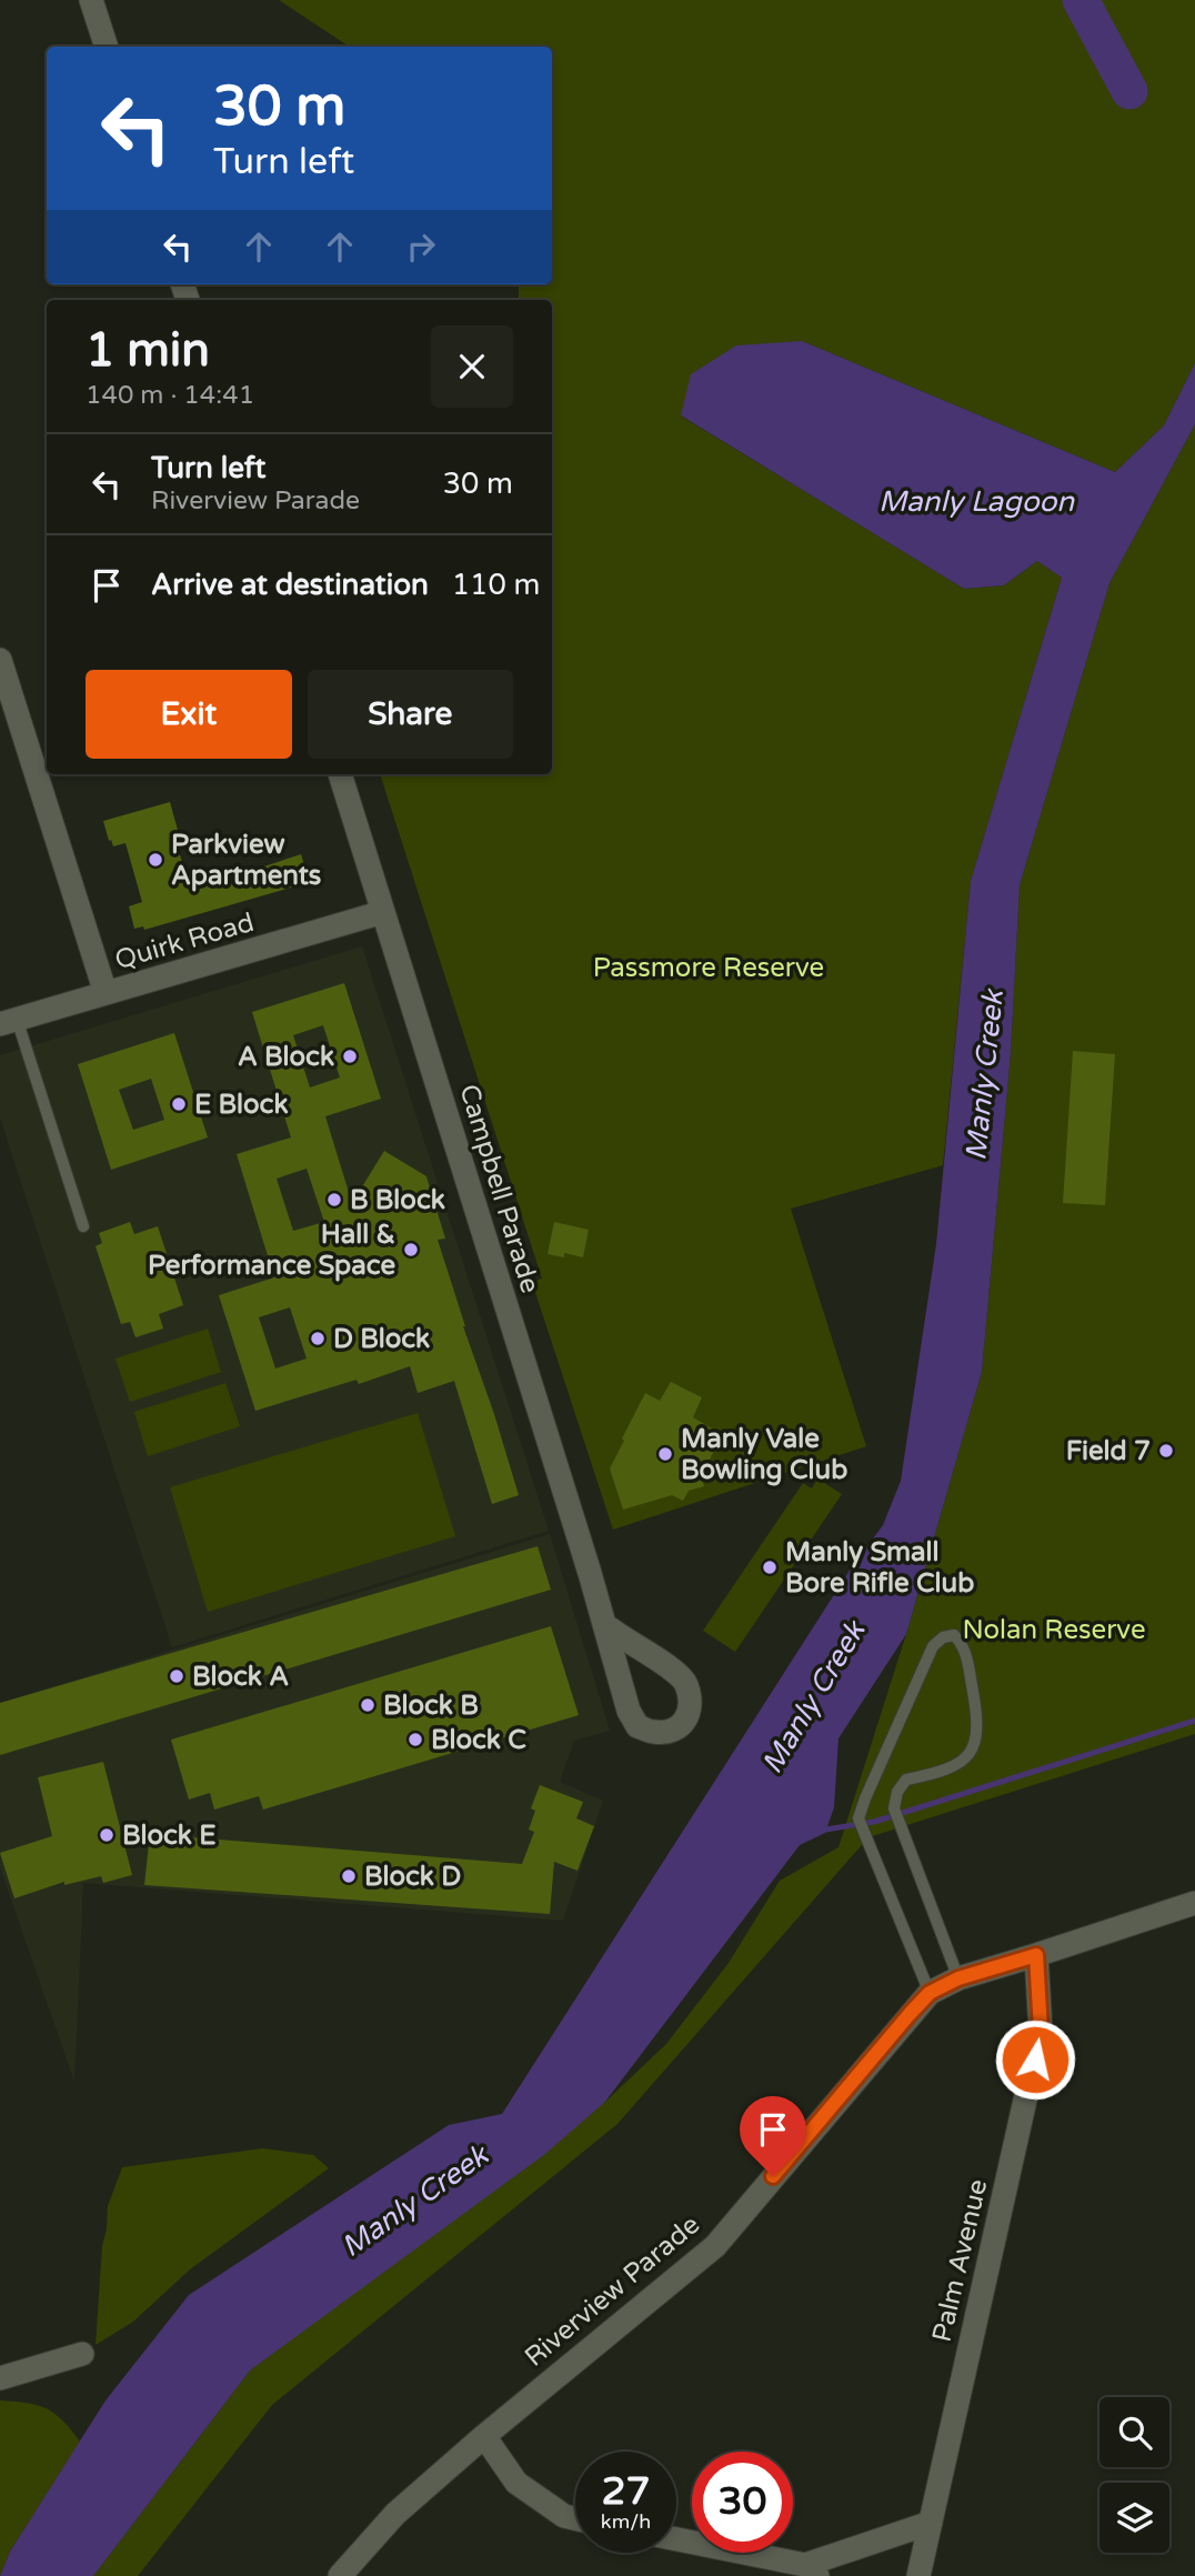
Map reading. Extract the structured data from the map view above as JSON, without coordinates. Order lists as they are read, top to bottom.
{
  "streets": {
    "street": [
      "Quirk Road",
      "Campbell Parade",
      "Palm Avenue",
      "Riverview Parade"
    ]
  },
  "crossings": [
    ["Quirk Road", "Campbell Parade"],
    ["Palm Avenue", "Riverview Parade"]
  ],
  "water": ["Manly Lagoon", "Manly Creek"],
  "parks": ["Passmore Reserve", "Nolan Reserve"],
  "places": [
    "Parkview Apartments",
    "A Block",
    "E Block",
    "B Block",
    "Hall & Performance Space",
    "D Block",
    "Field 7",
    "Manly Vale Bowling Club",
    "Manly Small Bore Rifle Club",
    "Block A",
    "Block B",
    "Block C",
    "Block E",
    "Block D"
  ],
  "page": {
    "turn": ["30 m", "Turn left"],
    "heading": ["1 min", "140 m · 14:41"],
    "list": [
      {
        "name": "Turn left",
        "note": "Riverview Parade",
        "value": "30 m"
      },
      {
        "name": "Arrive at destination",
        "value": "110 m"
      }
    ],
    "buttons": ["Exit", "Share"],
    "speed": "27 km/h",
    "limit": "30"
  }
}
